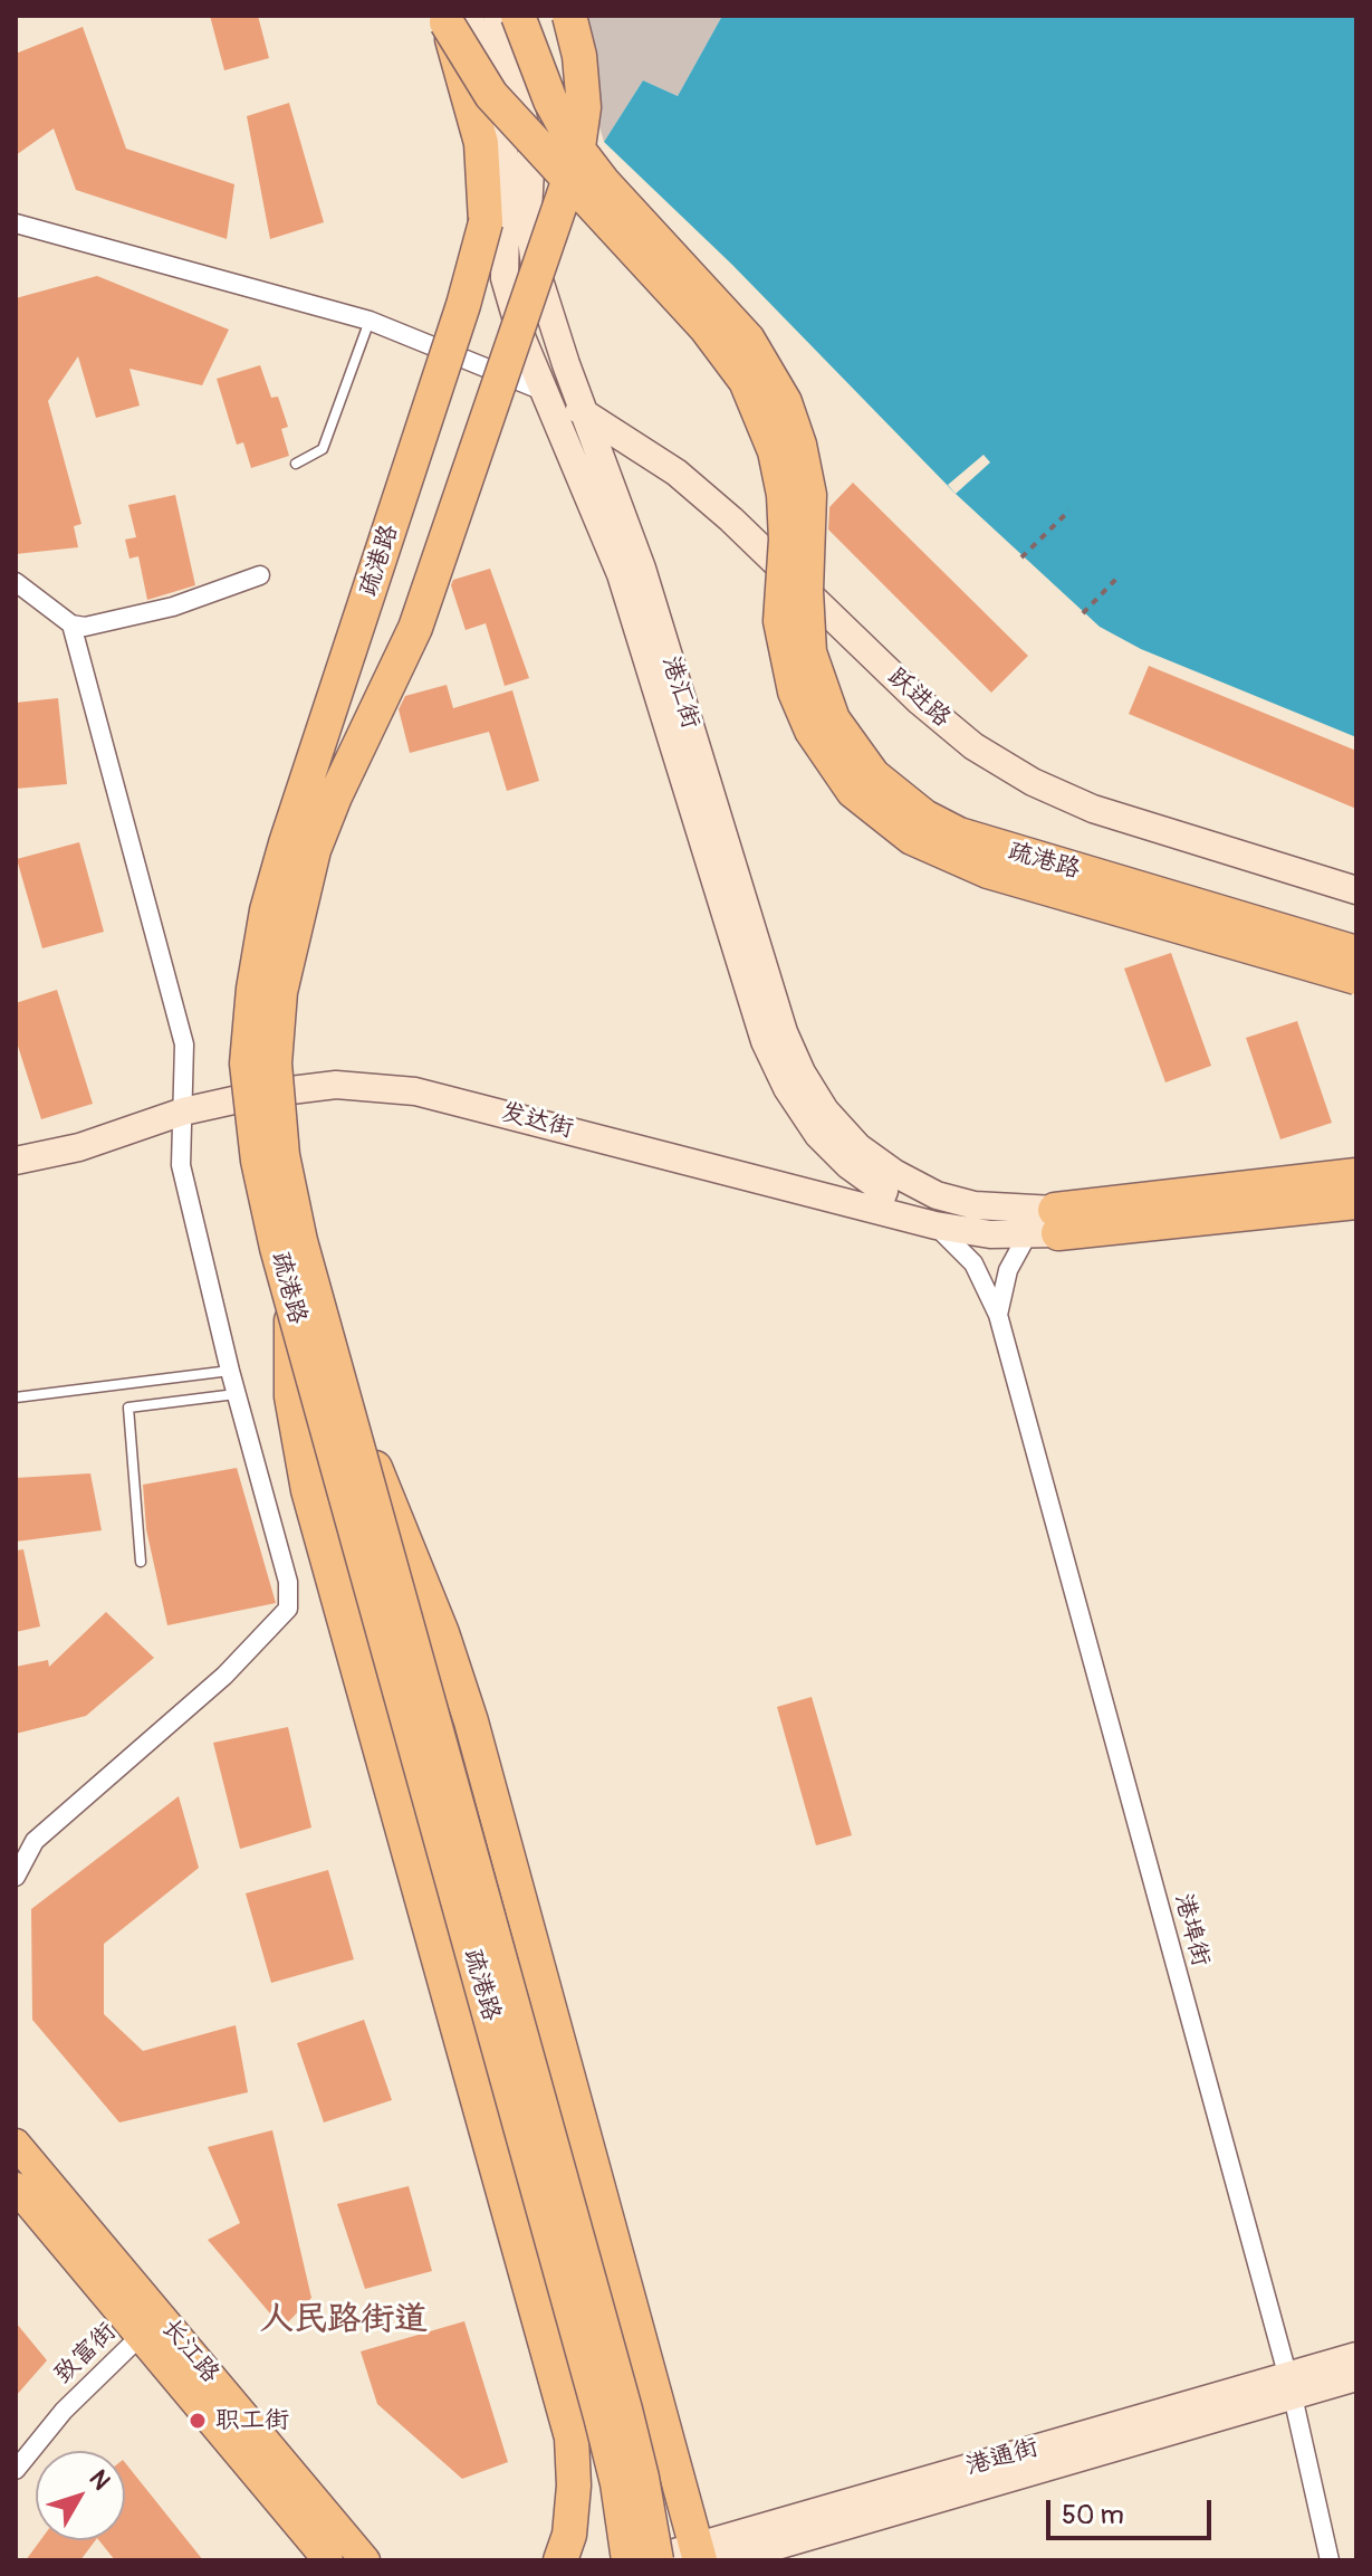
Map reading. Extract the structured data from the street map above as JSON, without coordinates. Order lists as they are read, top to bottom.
{
  "streets": {
    "highway": ["疏港路"],
    "main road": ["长江路"],
    "street": [
      "港汇街",
      "跃进路",
      "发达街",
      "港埠街",
      "致富街",
      "港通街"
    ]
  },
  "crossings": [
    ["疏港路", "港汇街"],
    ["港汇街", "跃进路"],
    ["港汇街", "发达街"],
    ["发达街", "港埠街"],
    ["港埠街", "港通街"],
    ["长江路", "致富街"]
  ],
  "districts": ["人民路街道"],
  "places": ["职工街"],
  "scale_bar": "50 m",
  "north": "top right"
}
